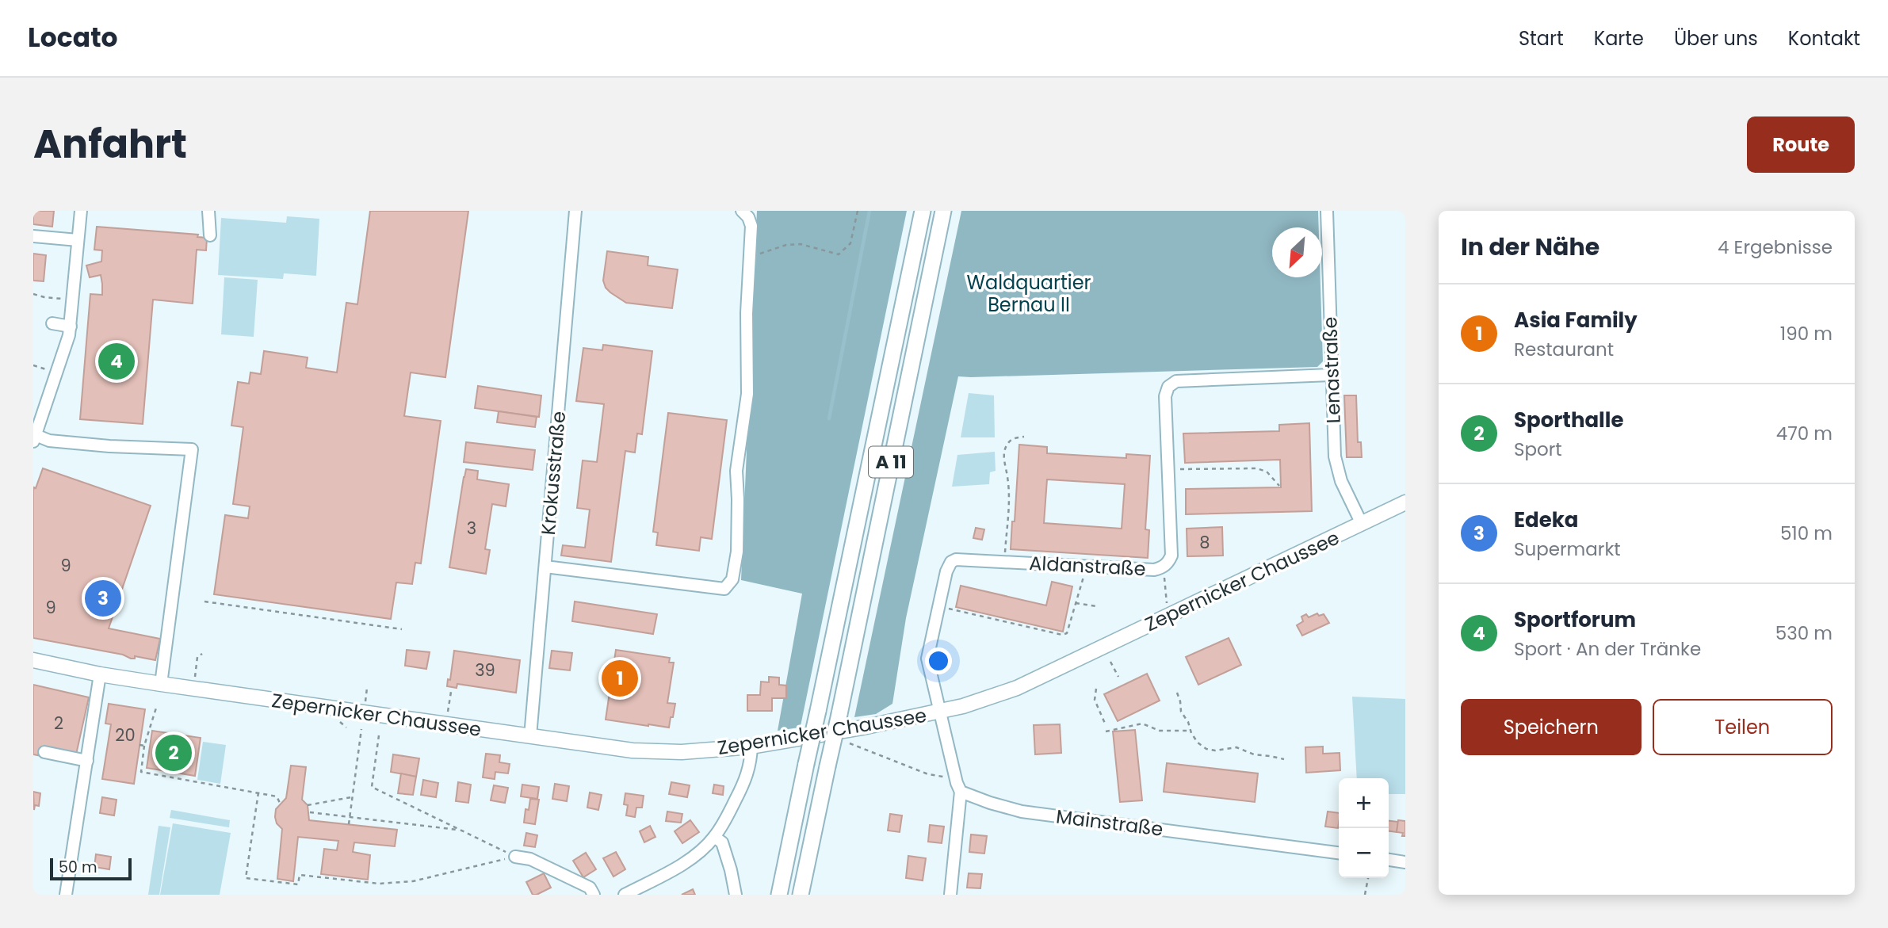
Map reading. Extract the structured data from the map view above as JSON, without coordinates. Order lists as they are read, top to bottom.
{
  "streets": {
    "highway": ["A 11"],
    "main road": ["Zepernicker Chaussee"],
    "street": [
      "Lenastraße",
      "Krokusstraße",
      "Aldanstraße",
      "Mainstraße"
    ]
  },
  "crossings": [
    ["Lenastraße", "Aldanstraße"],
    ["Lenastraße", "Zepernicker Chaussee"],
    ["Krokusstraße", "Zepernicker Chaussee"],
    ["Aldanstraße", "Zepernicker Chaussee"]
  ],
  "parks": ["Waldquartier Bernau II"],
  "house_numbers": [
    "3",
    "8",
    "9",
    "9",
    "39",
    "2",
    "20"
  ],
  "scale_bar": "50 m",
  "north": "bottom left",
  "page": {
    "header": "Locato",
    "nav": [
      "Start",
      "Karte",
      "Über uns",
      "Kontakt"
    ],
    "title": "Anfahrt",
    "buttons": [
      "Route",
      ["Speichern", "Teilen"]
    ],
    "heading": ["In der Nähe", "4 Ergebnisse"],
    "list": [
      {
        "mark": "1",
        "name": "Asia Family",
        "note": "Restaurant",
        "value": "190 m"
      },
      {
        "mark": "2",
        "name": "Sporthalle",
        "note": "Sport",
        "value": "470 m"
      },
      {
        "mark": "3",
        "name": "Edeka",
        "note": "Supermarkt",
        "value": "510 m"
      },
      {
        "mark": "4",
        "name": "Sportforum",
        "note": "Sport · An der Tränke",
        "value": "530 m"
      }
    ],
    "pins": [
      "4",
      "3",
      "1",
      "2"
    ],
    "map_buttons": ["+", "−"],
    "scale": "50 m"
  }
}
